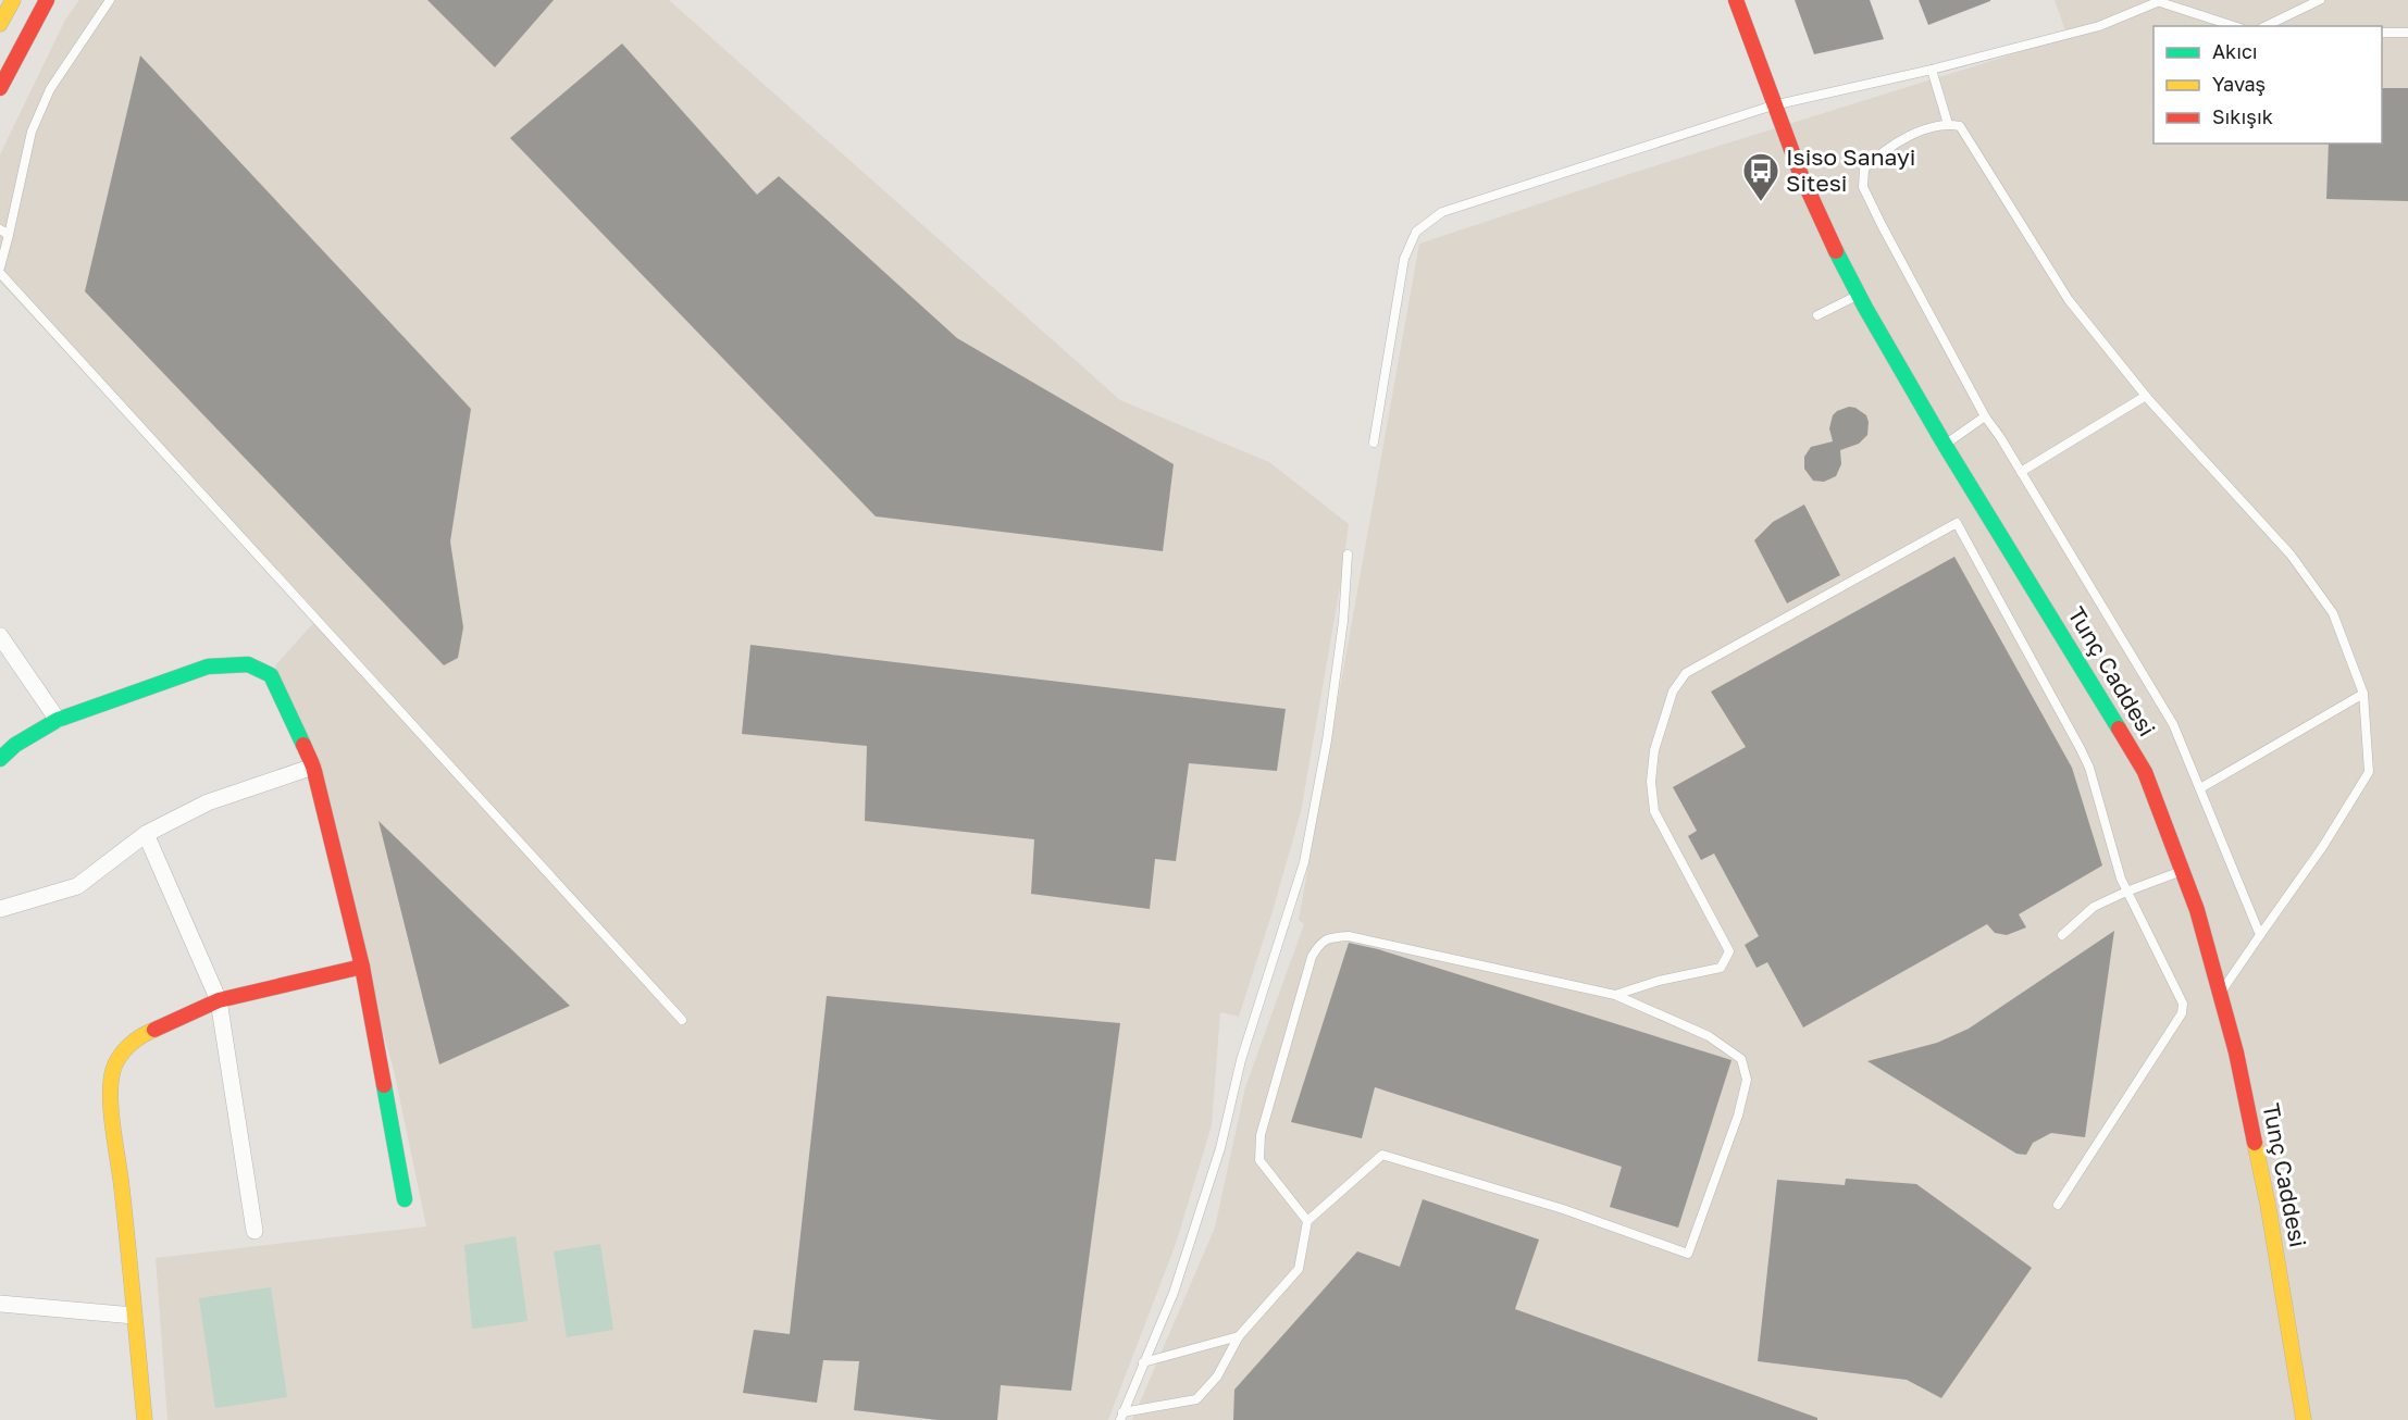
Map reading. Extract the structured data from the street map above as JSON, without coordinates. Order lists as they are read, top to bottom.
{
  "streets": {
    "main road": ["Tunç Caddesi"]
  },
  "places": {
    "bus stop": ["Isiso Sanayi Sitesi"]
  },
  "legend": ["Akıcı", "Yavaş", "Sıkışık"]
}
